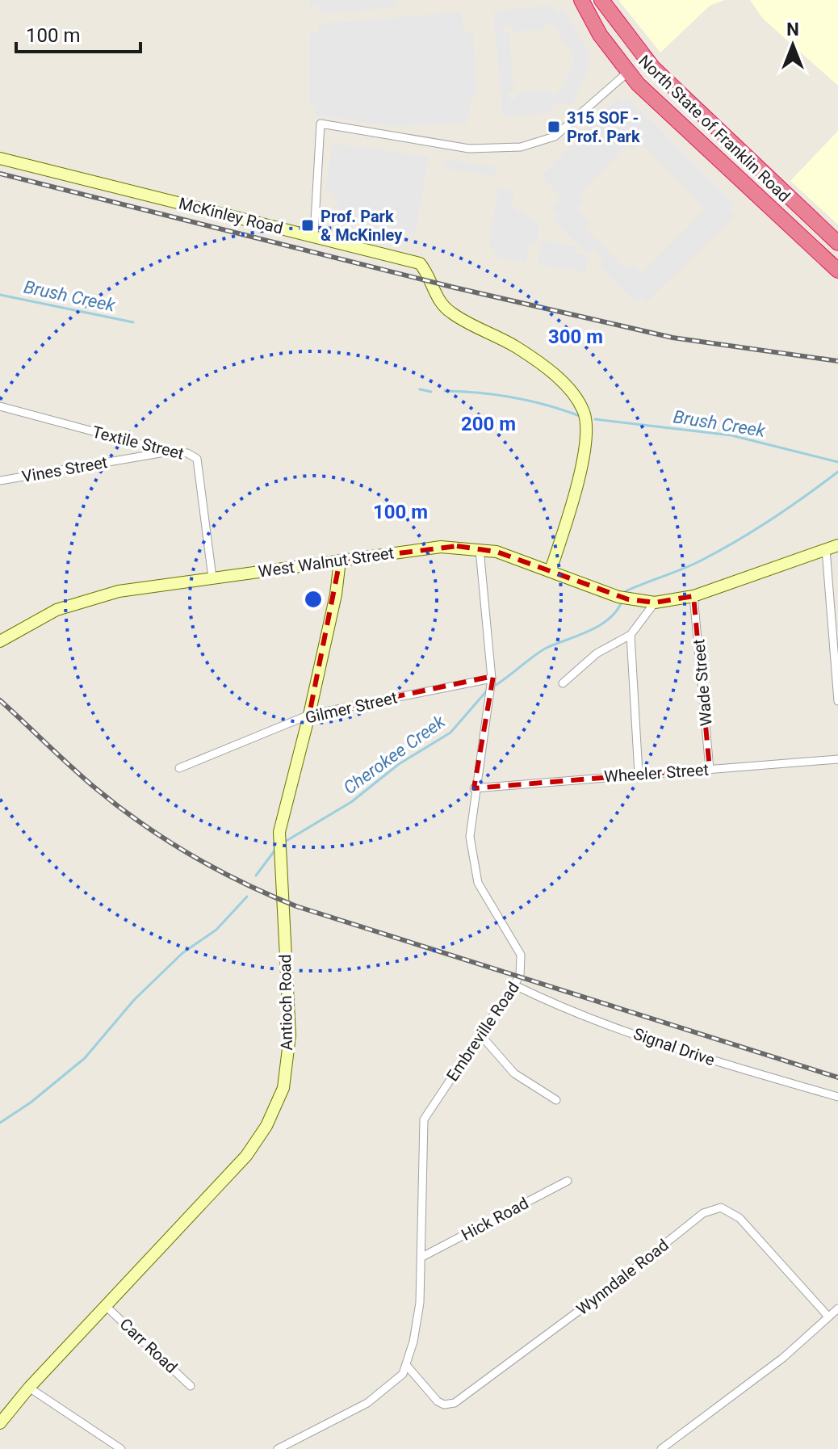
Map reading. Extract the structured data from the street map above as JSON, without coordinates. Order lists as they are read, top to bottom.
{
  "streets": {
    "highway": ["North State of Franklin Road"],
    "street": [
      "McKinley Road",
      "Textile Street",
      "Vines Street",
      "West Walnut Street",
      "Wade Street",
      "Gilmer Street",
      "Wheeler Street",
      "Antioch Road",
      "Embreville Road",
      "Signal Drive",
      "Hick Road",
      "Wynndale Road",
      "Carr Road"
    ]
  },
  "crossings": [
    ["McKinley Road", "West Walnut Street"],
    ["Textile Street", "Vines Street"],
    ["Textile Street", "West Walnut Street"],
    ["West Walnut Street", "Wade Street"],
    ["West Walnut Street", "Antioch Road"],
    ["West Walnut Street", "Embreville Road"],
    ["Wade Street", "Wheeler Street"],
    ["Gilmer Street", "Antioch Road"],
    ["Gilmer Street", "Embreville Road"],
    ["Wheeler Street", "Embreville Road"],
    ["Antioch Road", "Carr Road"],
    ["Embreville Road", "Signal Drive"],
    ["Embreville Road", "Hick Road"],
    ["Embreville Road", "Wynndale Road"]
  ],
  "water": ["Brush Creek", "Cherokee Creek"],
  "places": {
    "transit": ["315 SOF - Prof. Park", "Prof. Park & McKinley"]
  },
  "scale_bar": "100 m",
  "north": "top",
  "rings": ["300 m", "200 m", "100 m"]
}
